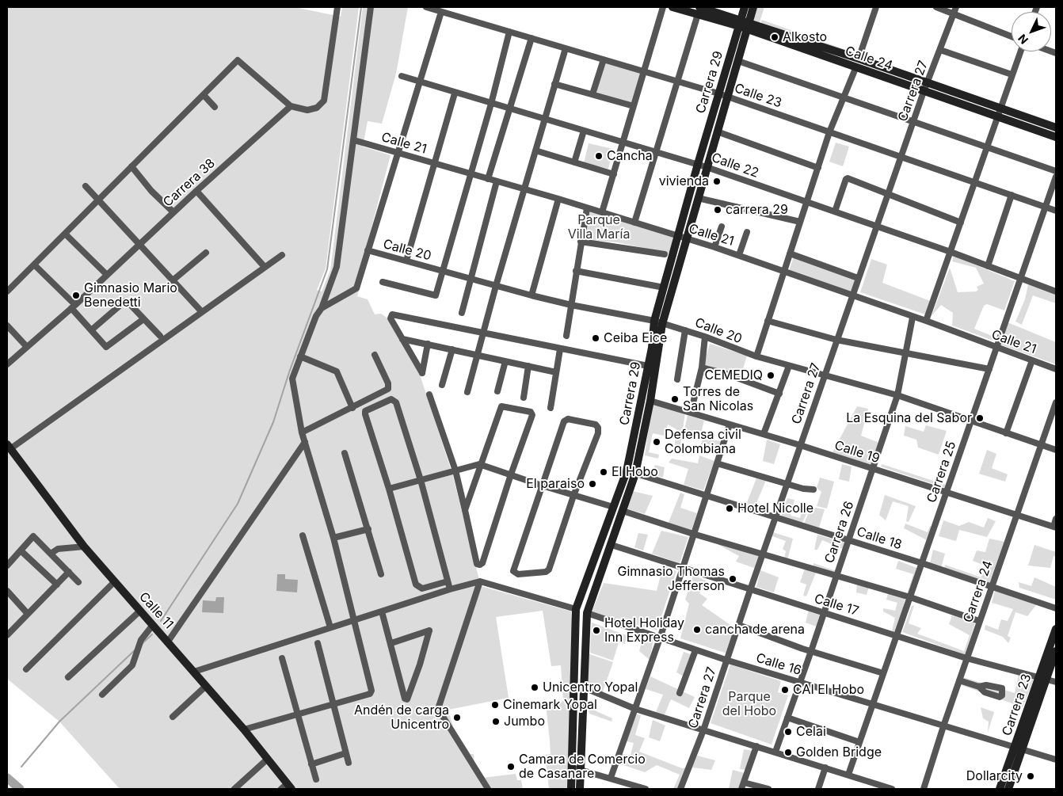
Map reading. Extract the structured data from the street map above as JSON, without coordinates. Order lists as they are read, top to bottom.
{
  "streets": {
    "main road": [
      "Calle 24",
      "Carrera 29",
      "Calle 11",
      "Carrera 23"
    ],
    "street": [
      "Carrera 27",
      "Calle 23",
      "Calle 21",
      "Calle 22",
      "Carrera 38",
      "Calle 20",
      "Calle 19",
      "Carrera 25",
      "Carrera 26",
      "Calle 18",
      "Carrera 24",
      "Calle 17",
      "Calle 16"
    ]
  },
  "crossings": [
    ["Calle 24", "Carrera 29"],
    ["Calle 24", "Carrera 27"],
    ["Carrera 29", "Calle 23"],
    ["Carrera 29", "Calle 21"],
    ["Carrera 29", "Calle 22"],
    ["Carrera 29", "Calle 20"],
    ["Carrera 29", "Calle 19"],
    ["Carrera 29", "Calle 18"],
    ["Carrera 29", "Calle 17"],
    ["Carrera 29", "Calle 16"],
    ["Carrera 27", "Calle 23"],
    ["Carrera 27", "Calle 21"],
    ["Carrera 27", "Calle 22"],
    ["Carrera 27", "Calle 20"],
    ["Carrera 27", "Calle 19"],
    ["Carrera 27", "Calle 18"],
    ["Carrera 27", "Calle 17"],
    ["Carrera 27", "Calle 16"],
    ["Calle 23", "Carrera 25"],
    ["Calle 21", "Carrera 25"],
    ["Calle 21", "Carrera 26"],
    ["Calle 22", "Carrera 25"],
    ["Calle 20", "Carrera 25"],
    ["Calle 20", "Carrera 26"],
    ["Calle 20", "Carrera 24"],
    ["Calle 19", "Carrera 25"],
    ["Calle 19", "Carrera 26"],
    ["Calle 19", "Carrera 24"],
    ["Carrera 25", "Calle 18"],
    ["Carrera 25", "Calle 17"],
    ["Carrera 25", "Calle 16"],
    ["Carrera 26", "Calle 18"],
    ["Carrera 26", "Calle 17"],
    ["Carrera 26", "Calle 16"],
    ["Calle 18", "Carrera 24"],
    ["Carrera 24", "Calle 17"],
    ["Carrera 24", "Calle 16"],
    ["Calle 17", "Carrera 23"],
    ["Calle 16", "Carrera 23"]
  ],
  "parks": ["Parque Villa María", "Parque del Hobo"],
  "places": [
    "Alkosto",
    "Cancha",
    "vivienda",
    "carrera 29",
    "Gimnasio Mario Benedetti",
    "Ceiba Eice",
    "CEMEDIQ",
    "Torres de San Nicolas",
    "La Esquina del Sabor",
    "Defensa civil Colombiana",
    "El Hobo",
    "El paraiso",
    "Hotel Nicolle",
    "Gimnasio Thomas Jefferson",
    "cancha de arena",
    "Hotel Holiday Inn Express",
    "Unicentro Yopal",
    "CAI El Hobo",
    "Cinemark Yopal",
    "Andén de carga Unicentro",
    "Jumbo",
    "Celai",
    "Golden Bridge",
    "Camara de Comercio de Casanare",
    "Dollarcity"
  ],
  "north": "bottom left"
}
